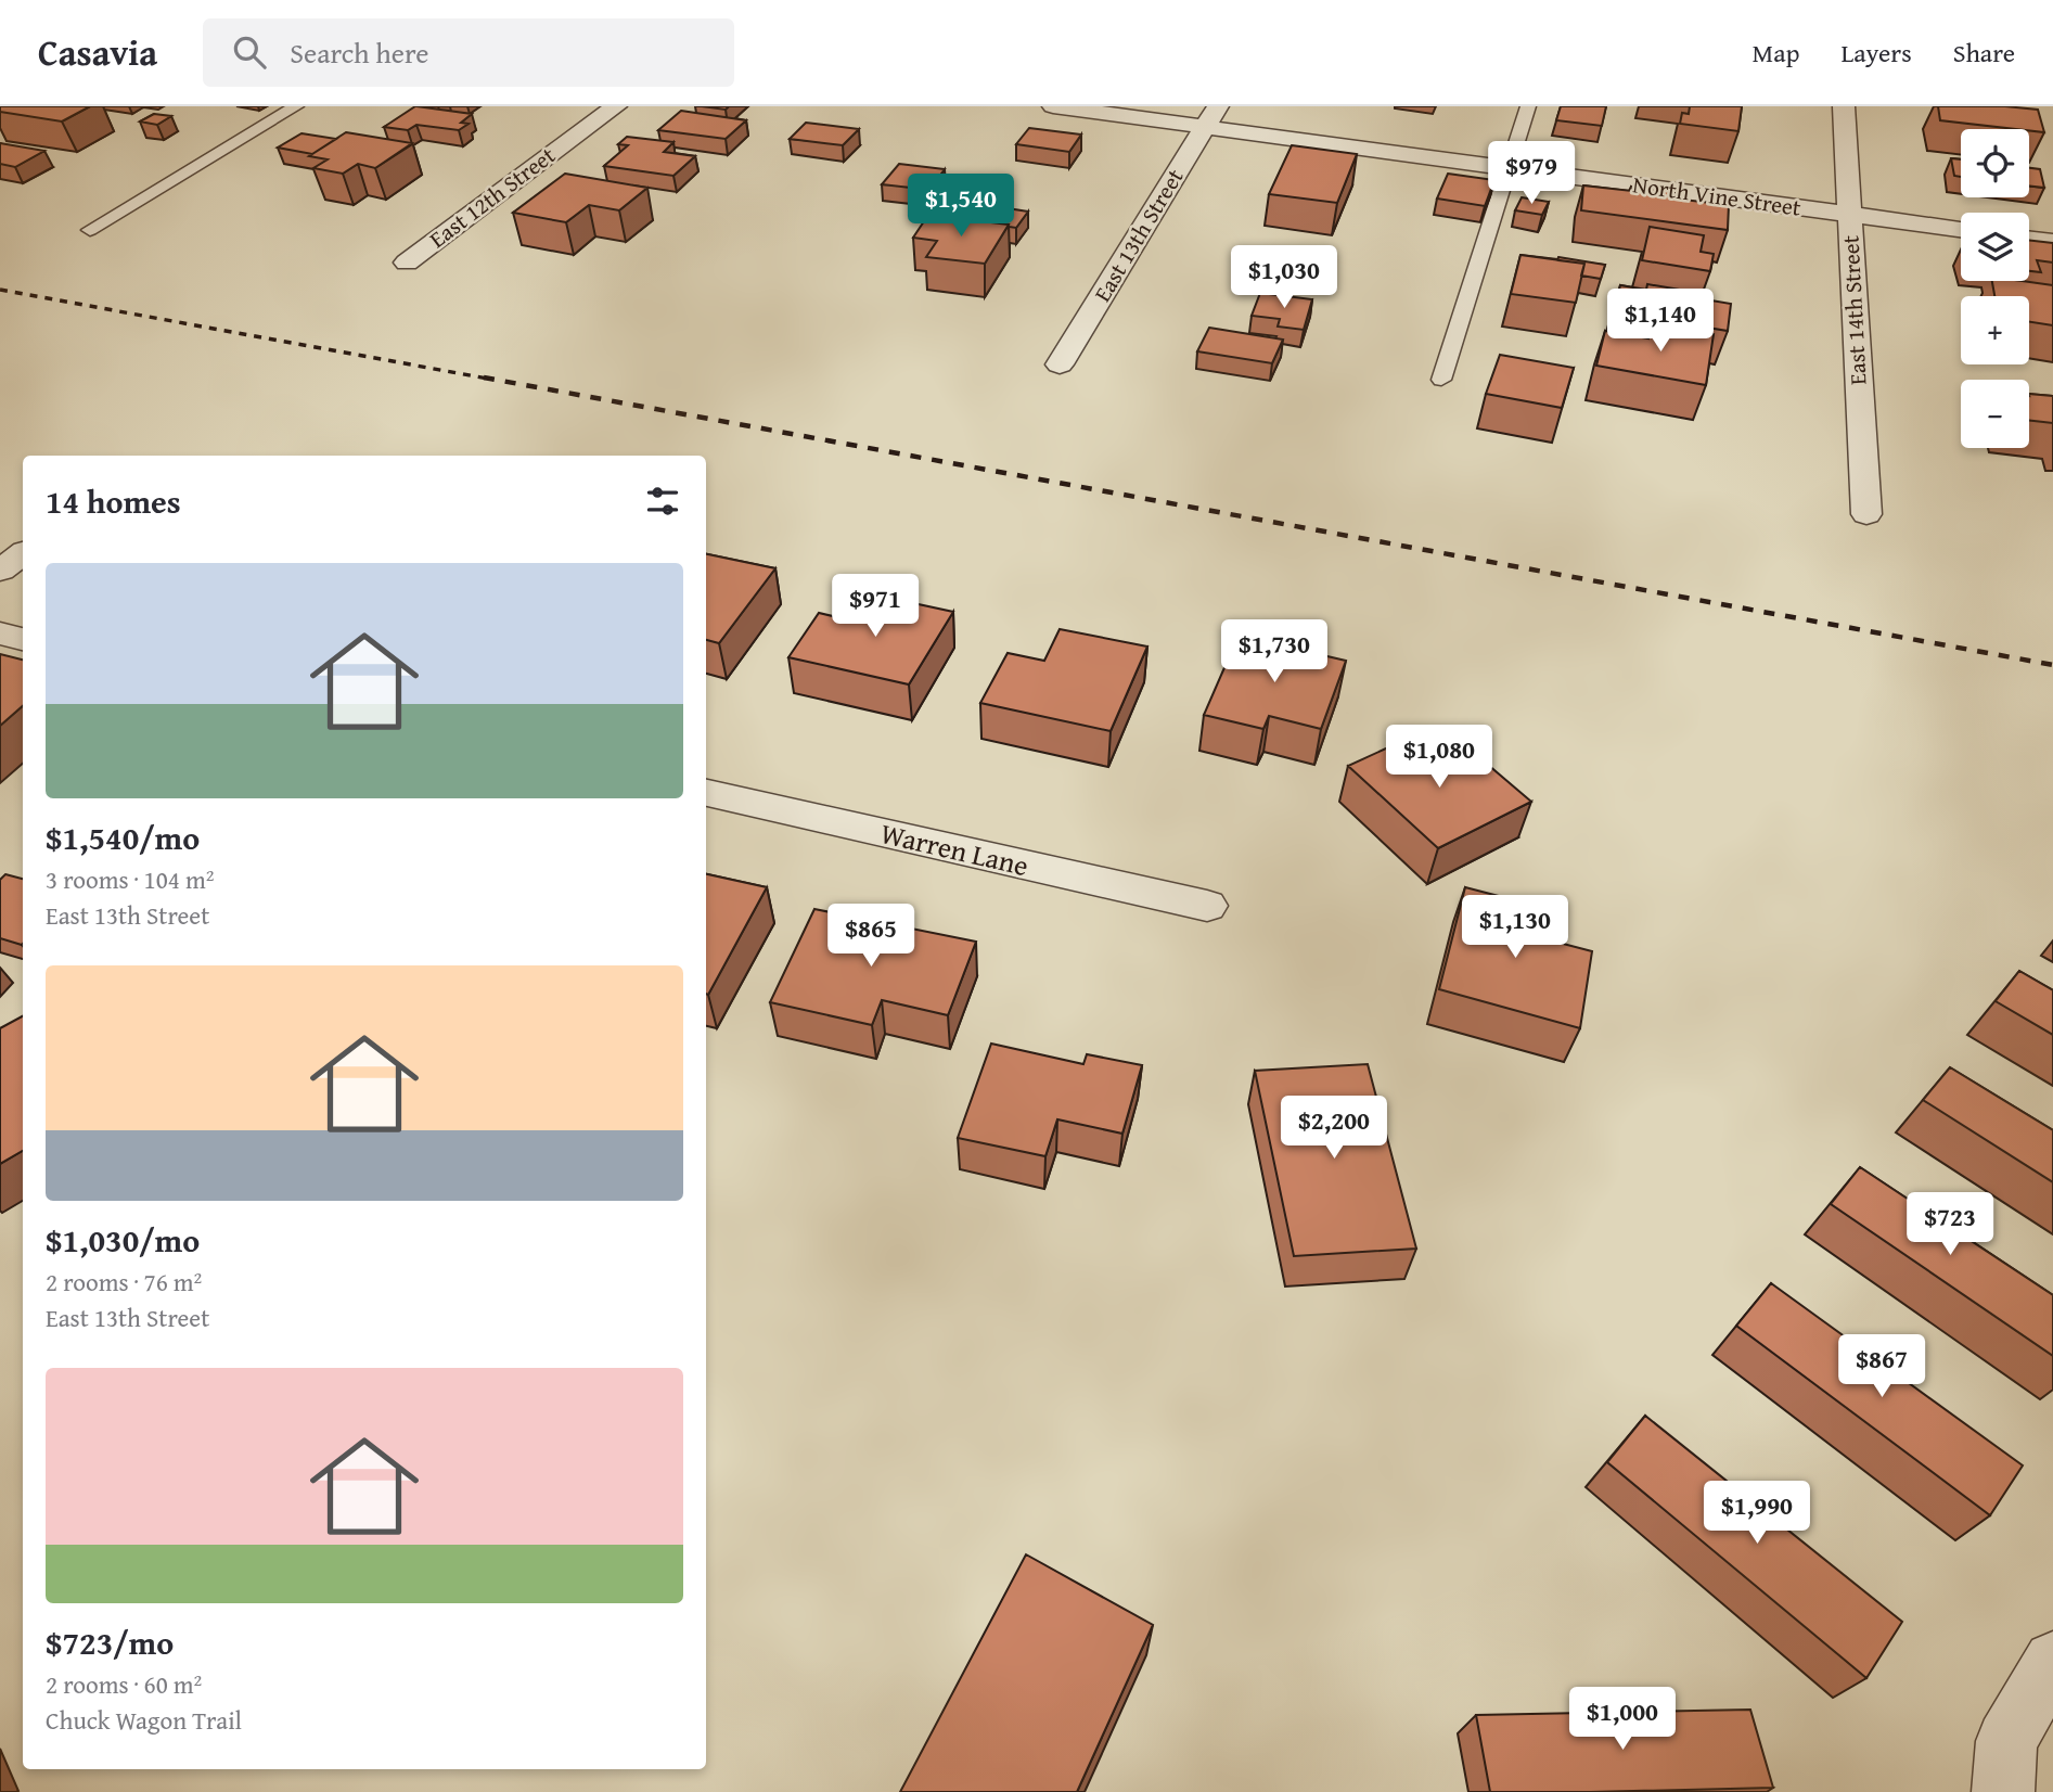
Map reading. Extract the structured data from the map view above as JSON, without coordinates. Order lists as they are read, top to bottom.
{
  "streets": {
    "street": [
      "North Vine Street",
      "East 12th Street",
      "East 13th Street",
      "East 14th Street",
      "Warren Lane"
    ]
  },
  "crossings": [
    ["North Vine Street", "East 13th Street"],
    ["North Vine Street", "East 14th Street"]
  ],
  "page": {
    "header": "Casavia",
    "search": "Search here",
    "nav": ["Map", "Layers", "Share"],
    "map_buttons": ["+", "−"],
    "price": [
      "$979",
      "$1,540",
      "$1,030",
      "$1,140",
      "$971",
      "$1,730",
      "$1,080",
      "$1,130",
      "$865",
      "$2,200",
      "$723",
      "$867",
      "$1,990",
      "$1,000"
    ],
    "heading": "14 homes",
    "list": [
      {
        "name": "$1,540/mo",
        "note": "3 rooms · 104 m² · East 13th Street"
      },
      {
        "name": "$1,030/mo",
        "note": "2 rooms · 76 m² · East 13th Street"
      },
      {
        "name": "$723/mo",
        "note": "2 rooms · 60 m² · Chuck Wagon Trail"
      }
    ]
  }
}
